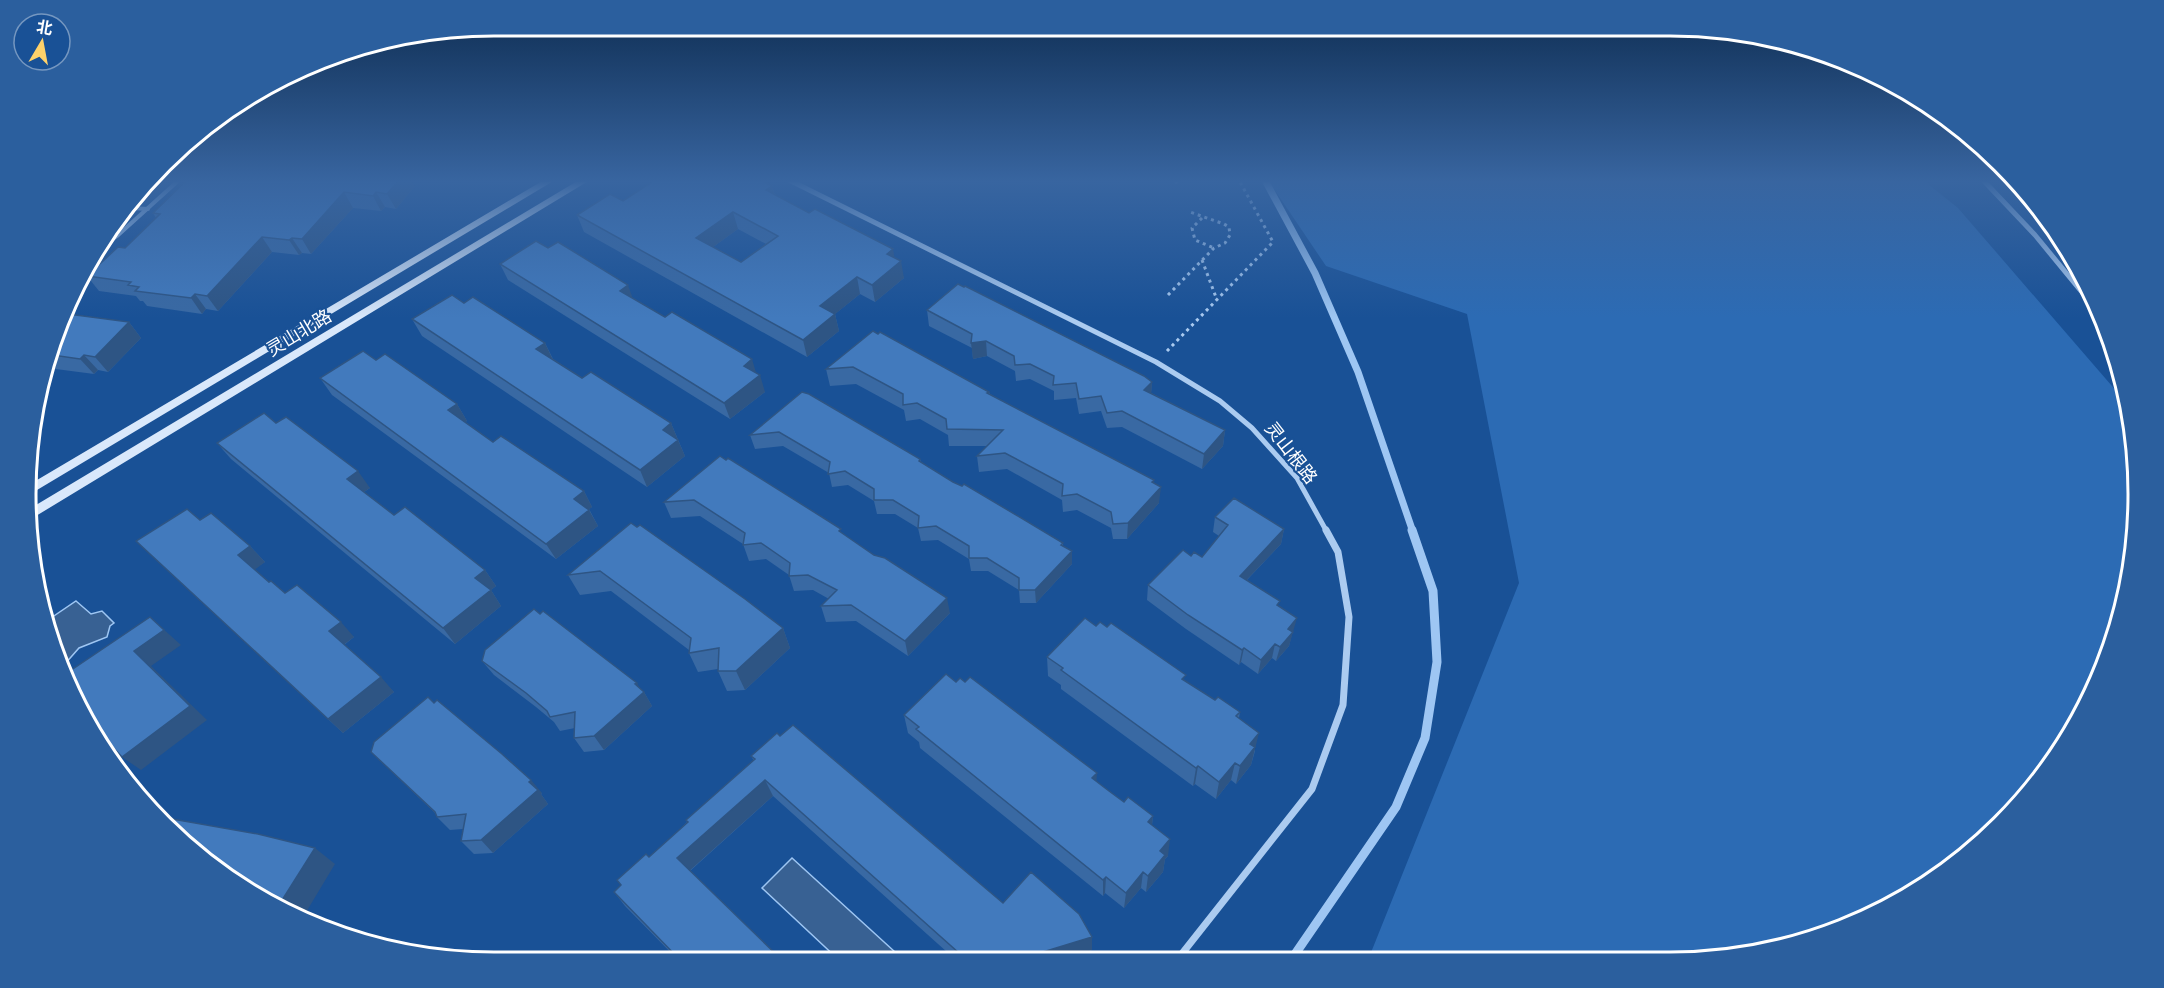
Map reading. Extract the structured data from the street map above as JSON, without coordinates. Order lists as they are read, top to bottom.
{
  "streets": {
    "main road": ["灵山北路"],
    "street": ["灵山根路"]
  },
  "north": "top"
}
